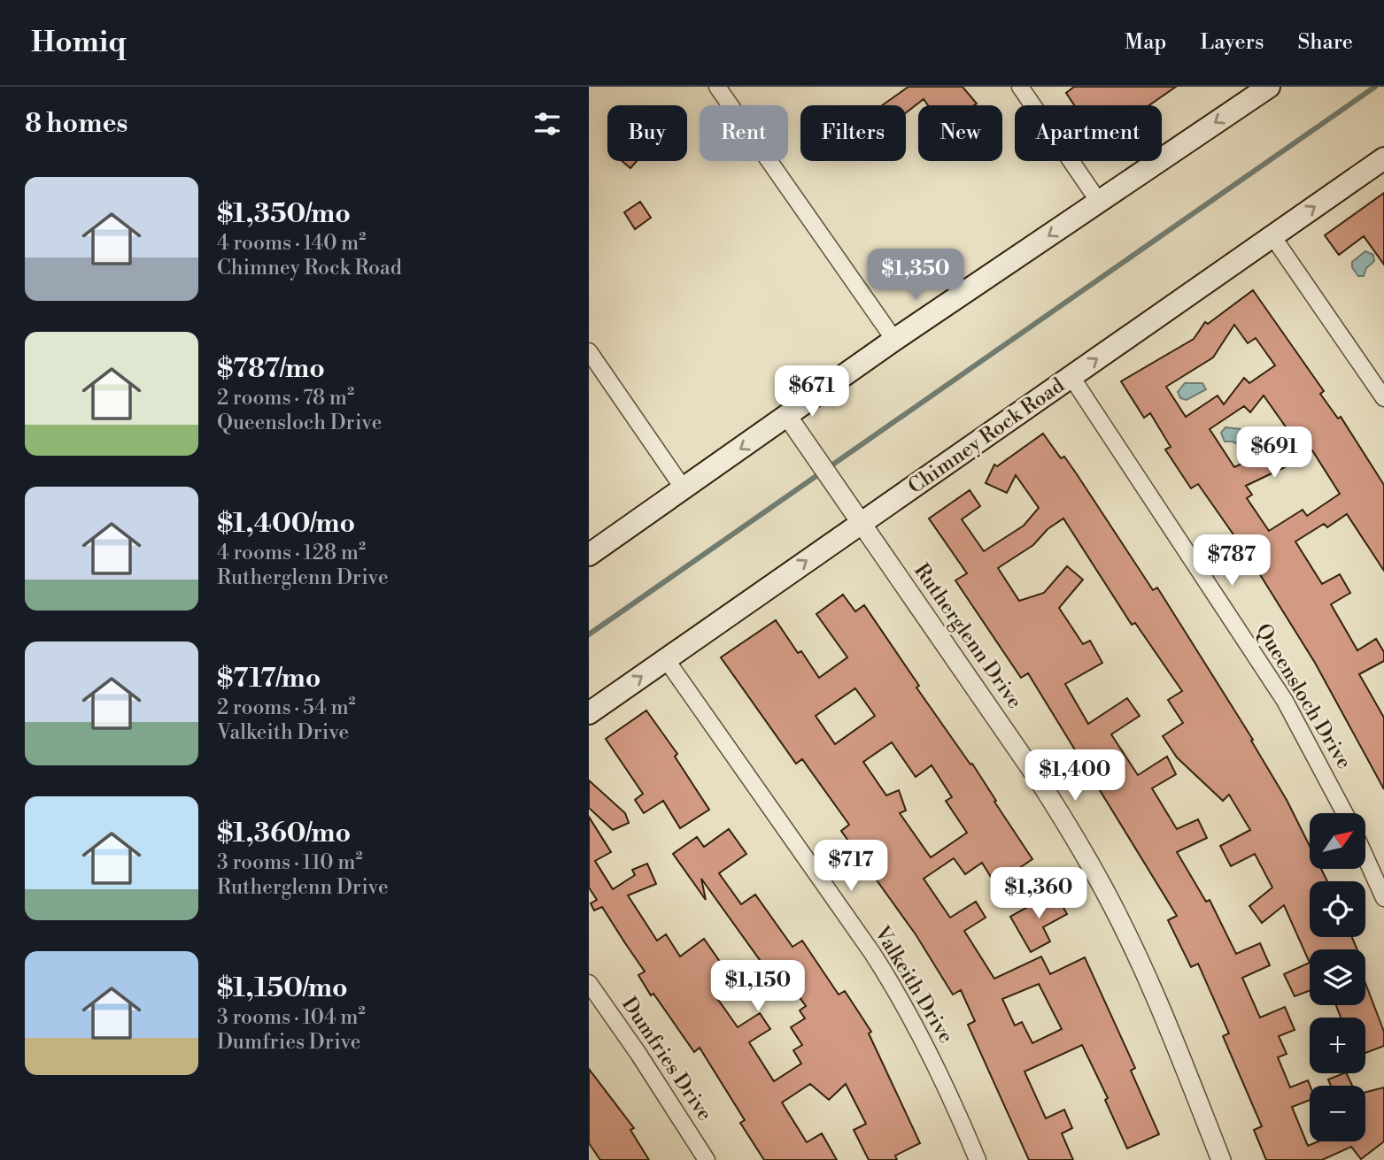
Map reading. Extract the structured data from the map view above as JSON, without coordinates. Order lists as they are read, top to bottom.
{
  "streets": {
    "main road": ["Chimney Rock Road"],
    "street": [
      "Rutherglenn Drive",
      "Queensloch Drive",
      "Valkeith Drive",
      "Dumfries Drive"
    ]
  },
  "crossings": [
    ["Chimney Rock Road", "Rutherglenn Drive"],
    ["Chimney Rock Road", "Queensloch Drive"],
    ["Chimney Rock Road", "Valkeith Drive"]
  ],
  "north": "top right",
  "page": {
    "header": "Homiq",
    "nav": ["Map", "Layers", "Share"],
    "heading": "8 homes",
    "chip": [
      "Buy",
      "Rent",
      "Filters",
      "New",
      "Apartment"
    ],
    "list": [
      {
        "name": "$1,350/mo",
        "note": "4 rooms · 140 m² · Chimney Rock Road"
      },
      {
        "name": "$787/mo",
        "note": "2 rooms · 78 m² · Queensloch Drive"
      },
      {
        "name": "$1,400/mo",
        "note": "4 rooms · 128 m² · Rutherglenn Drive"
      },
      {
        "name": "$717/mo",
        "note": "2 rooms · 54 m² · Valkeith Drive"
      },
      {
        "name": "$1,360/mo",
        "note": "3 rooms · 110 m² · Rutherglenn Drive"
      },
      {
        "name": "$1,150/mo",
        "note": "3 rooms · 104 m² · Dumfries Drive"
      }
    ],
    "price": [
      "$1,350",
      "$671",
      "$691",
      "$787",
      "$1,400",
      "$717",
      "$1,360",
      "$1,150"
    ],
    "map_buttons": ["+", "−"]
  }
}
